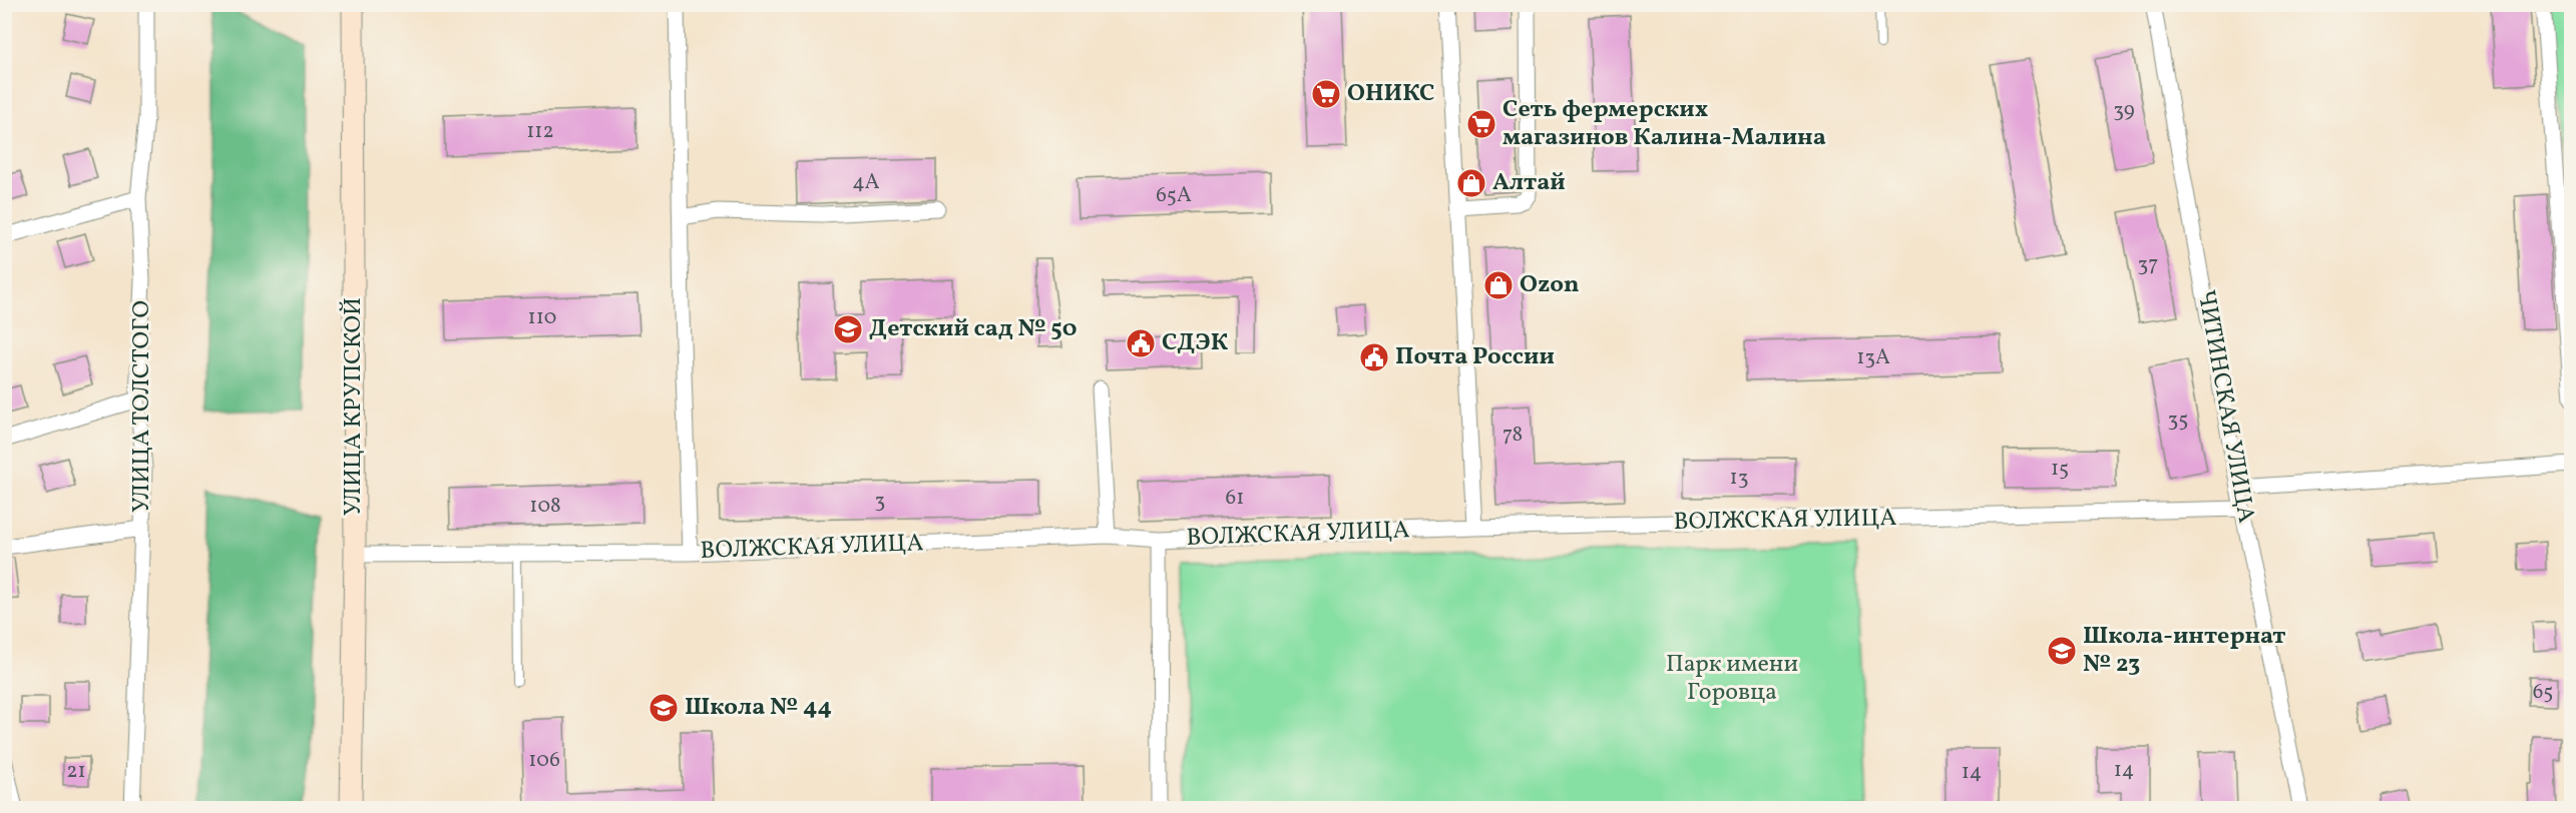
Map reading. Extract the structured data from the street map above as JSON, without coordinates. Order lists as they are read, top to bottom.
{
  "streets": {
    "street": [
      "УЛИЦА ТОЛСТОГО",
      "УЛИЦА КРУПСКОЙ",
      "ЧИТИНСКАЯ УЛИЦА",
      "ВОЛЖСКАЯ УЛИЦА"
    ]
  },
  "crossings": [
    ["УЛИЦА КРУПСКОЙ", "ВОЛЖСКАЯ УЛИЦА"],
    ["ЧИТИНСКАЯ УЛИЦА", "ВОЛЖСКАЯ УЛИЦА"]
  ],
  "parks": ["Парк имени Горовца"],
  "places": {
    "supermarket": ["ОНИКС", "Сеть фермерских магазинов Калина-Малина"],
    "shop": ["Алтай", "Ozon"],
    "school or university": ["Детский сад № 50", "Школа-интернат № 23", "Школа № 44"],
    "public building": ["СДЭК", "Почта России"]
  },
  "house_numbers": [
    "39",
    "112",
    "4А",
    "65А",
    "37",
    "110",
    "13А",
    "35",
    "78",
    "15",
    "13",
    "61",
    "3",
    "108",
    "65",
    "106",
    "14",
    "21",
    "14"
  ]
}
